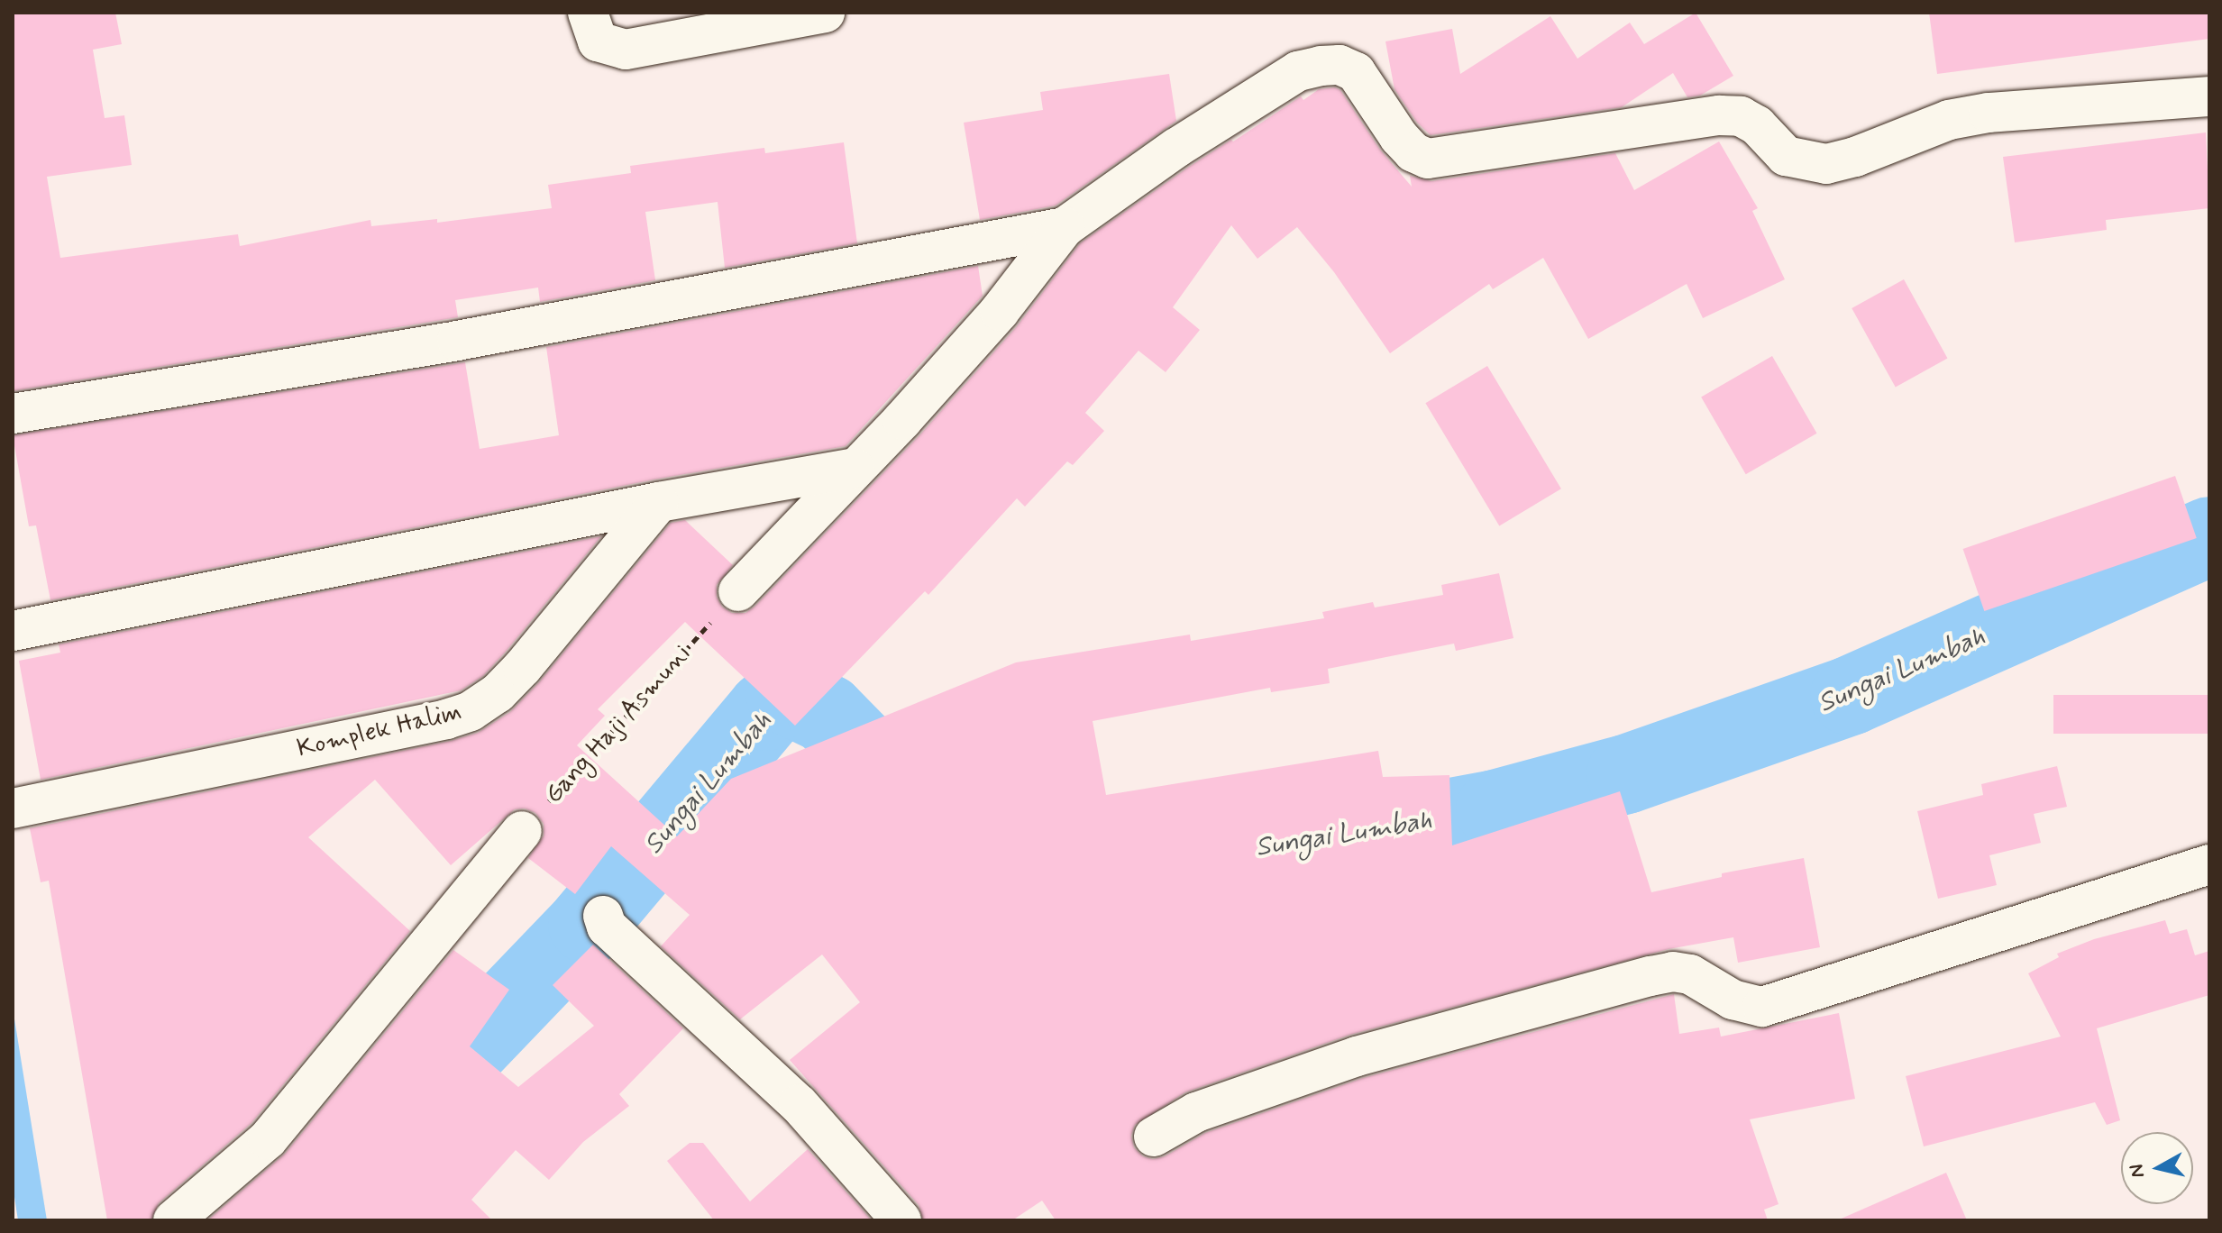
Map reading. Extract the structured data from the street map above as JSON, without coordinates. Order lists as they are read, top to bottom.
{
  "streets": {
    "street": ["Komplek Halim"],
    "path": ["Gang Haji Asmuni"]
  },
  "water": ["Sungai Lumbah"],
  "north": "left"
}
